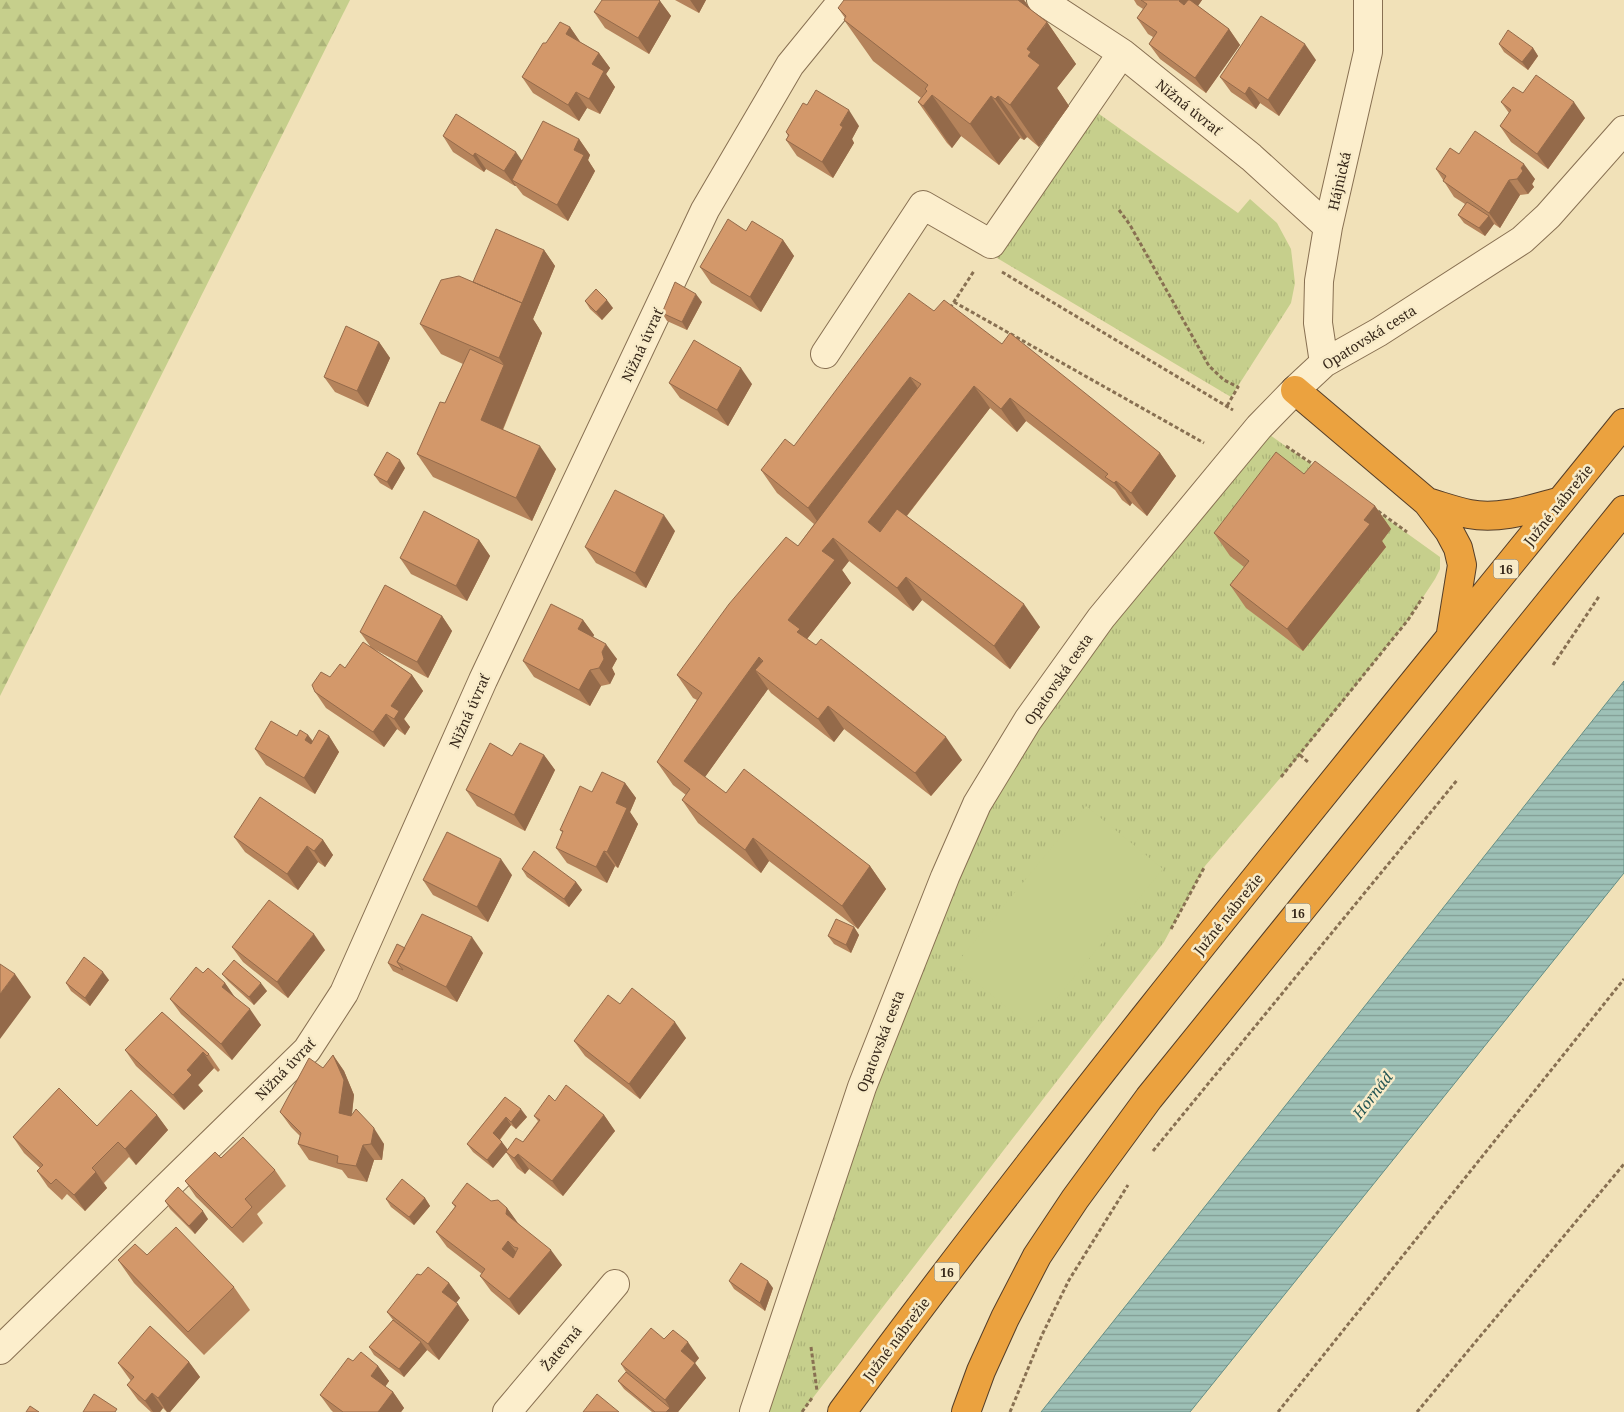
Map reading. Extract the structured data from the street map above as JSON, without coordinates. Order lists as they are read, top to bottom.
{
  "streets": {
    "highway": ["Južné nábrežie", "16"],
    "street": [
      "Nižná úvrať",
      "Hájnická",
      "Opatovská cesta",
      "Žatevná"
    ]
  },
  "crossings": [
    ["Nižná úvrať", "Hájnická"],
    ["Hájnická", "Opatovská cesta"]
  ],
  "water": ["Hornád"]
}
